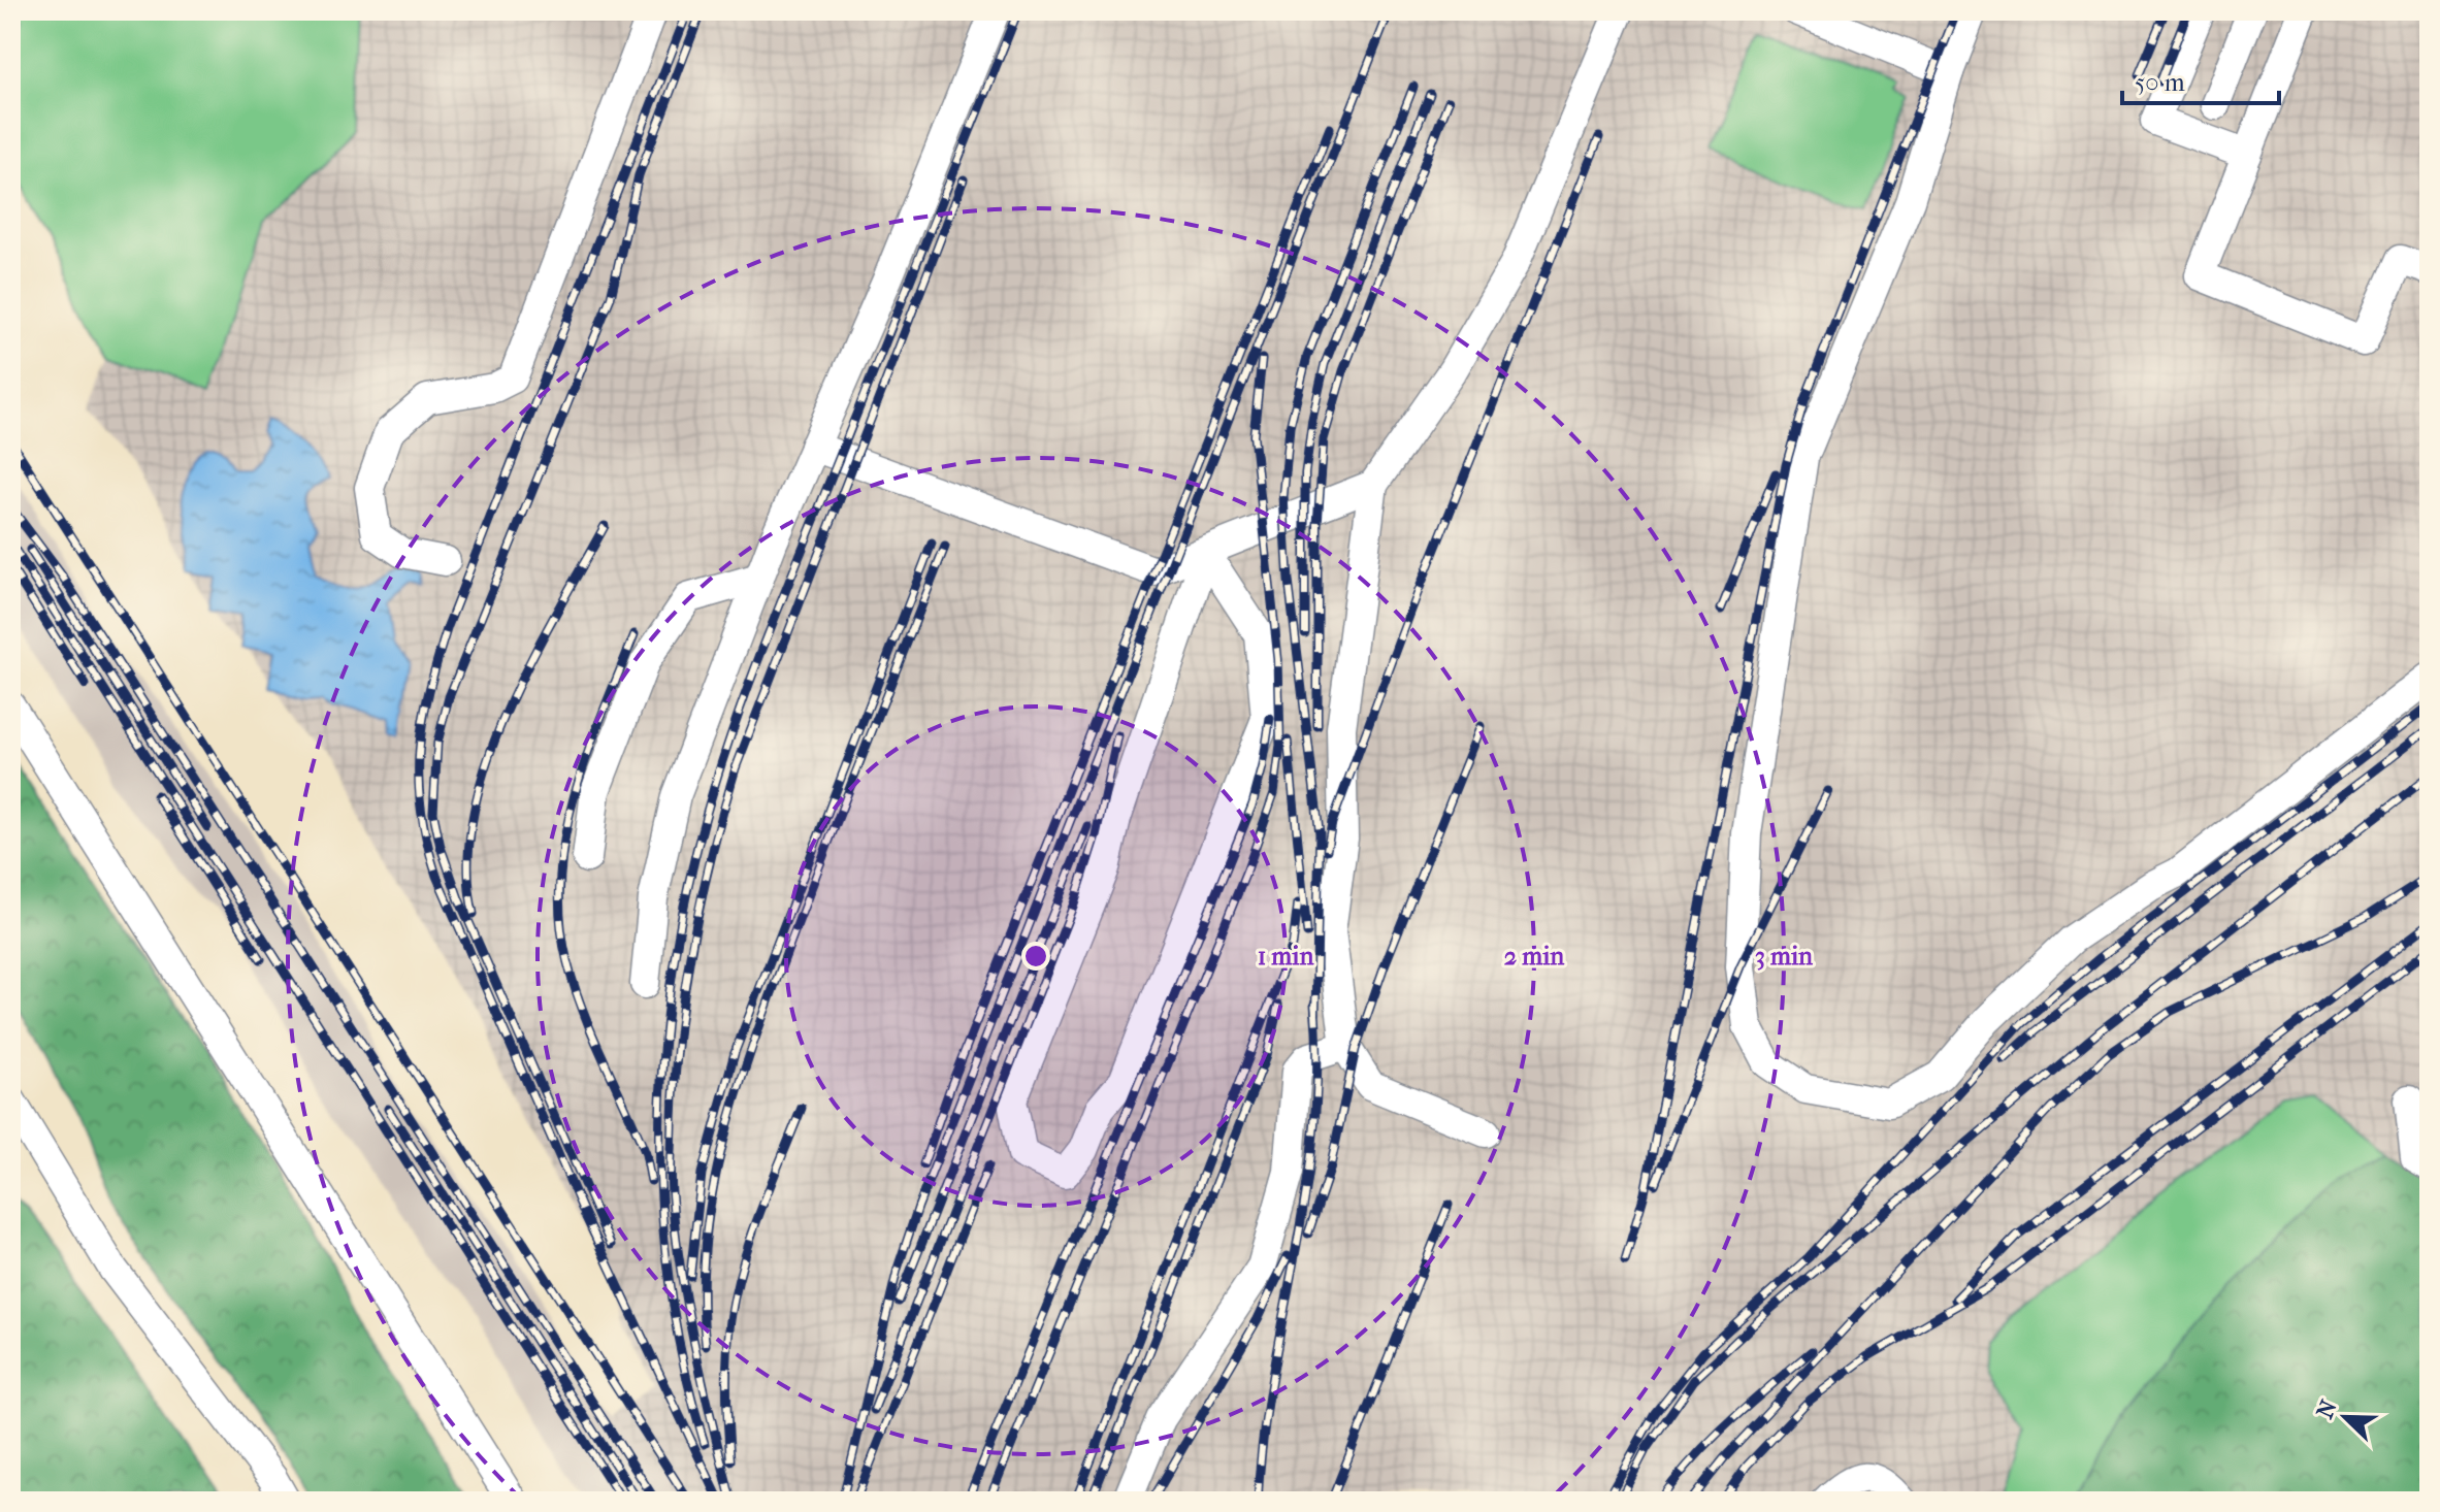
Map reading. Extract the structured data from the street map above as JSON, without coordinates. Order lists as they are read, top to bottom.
{
  "scale_bar": "50 m",
  "north": "top left",
  "rings": ["1 min", "2 min", "3 min"]
}
